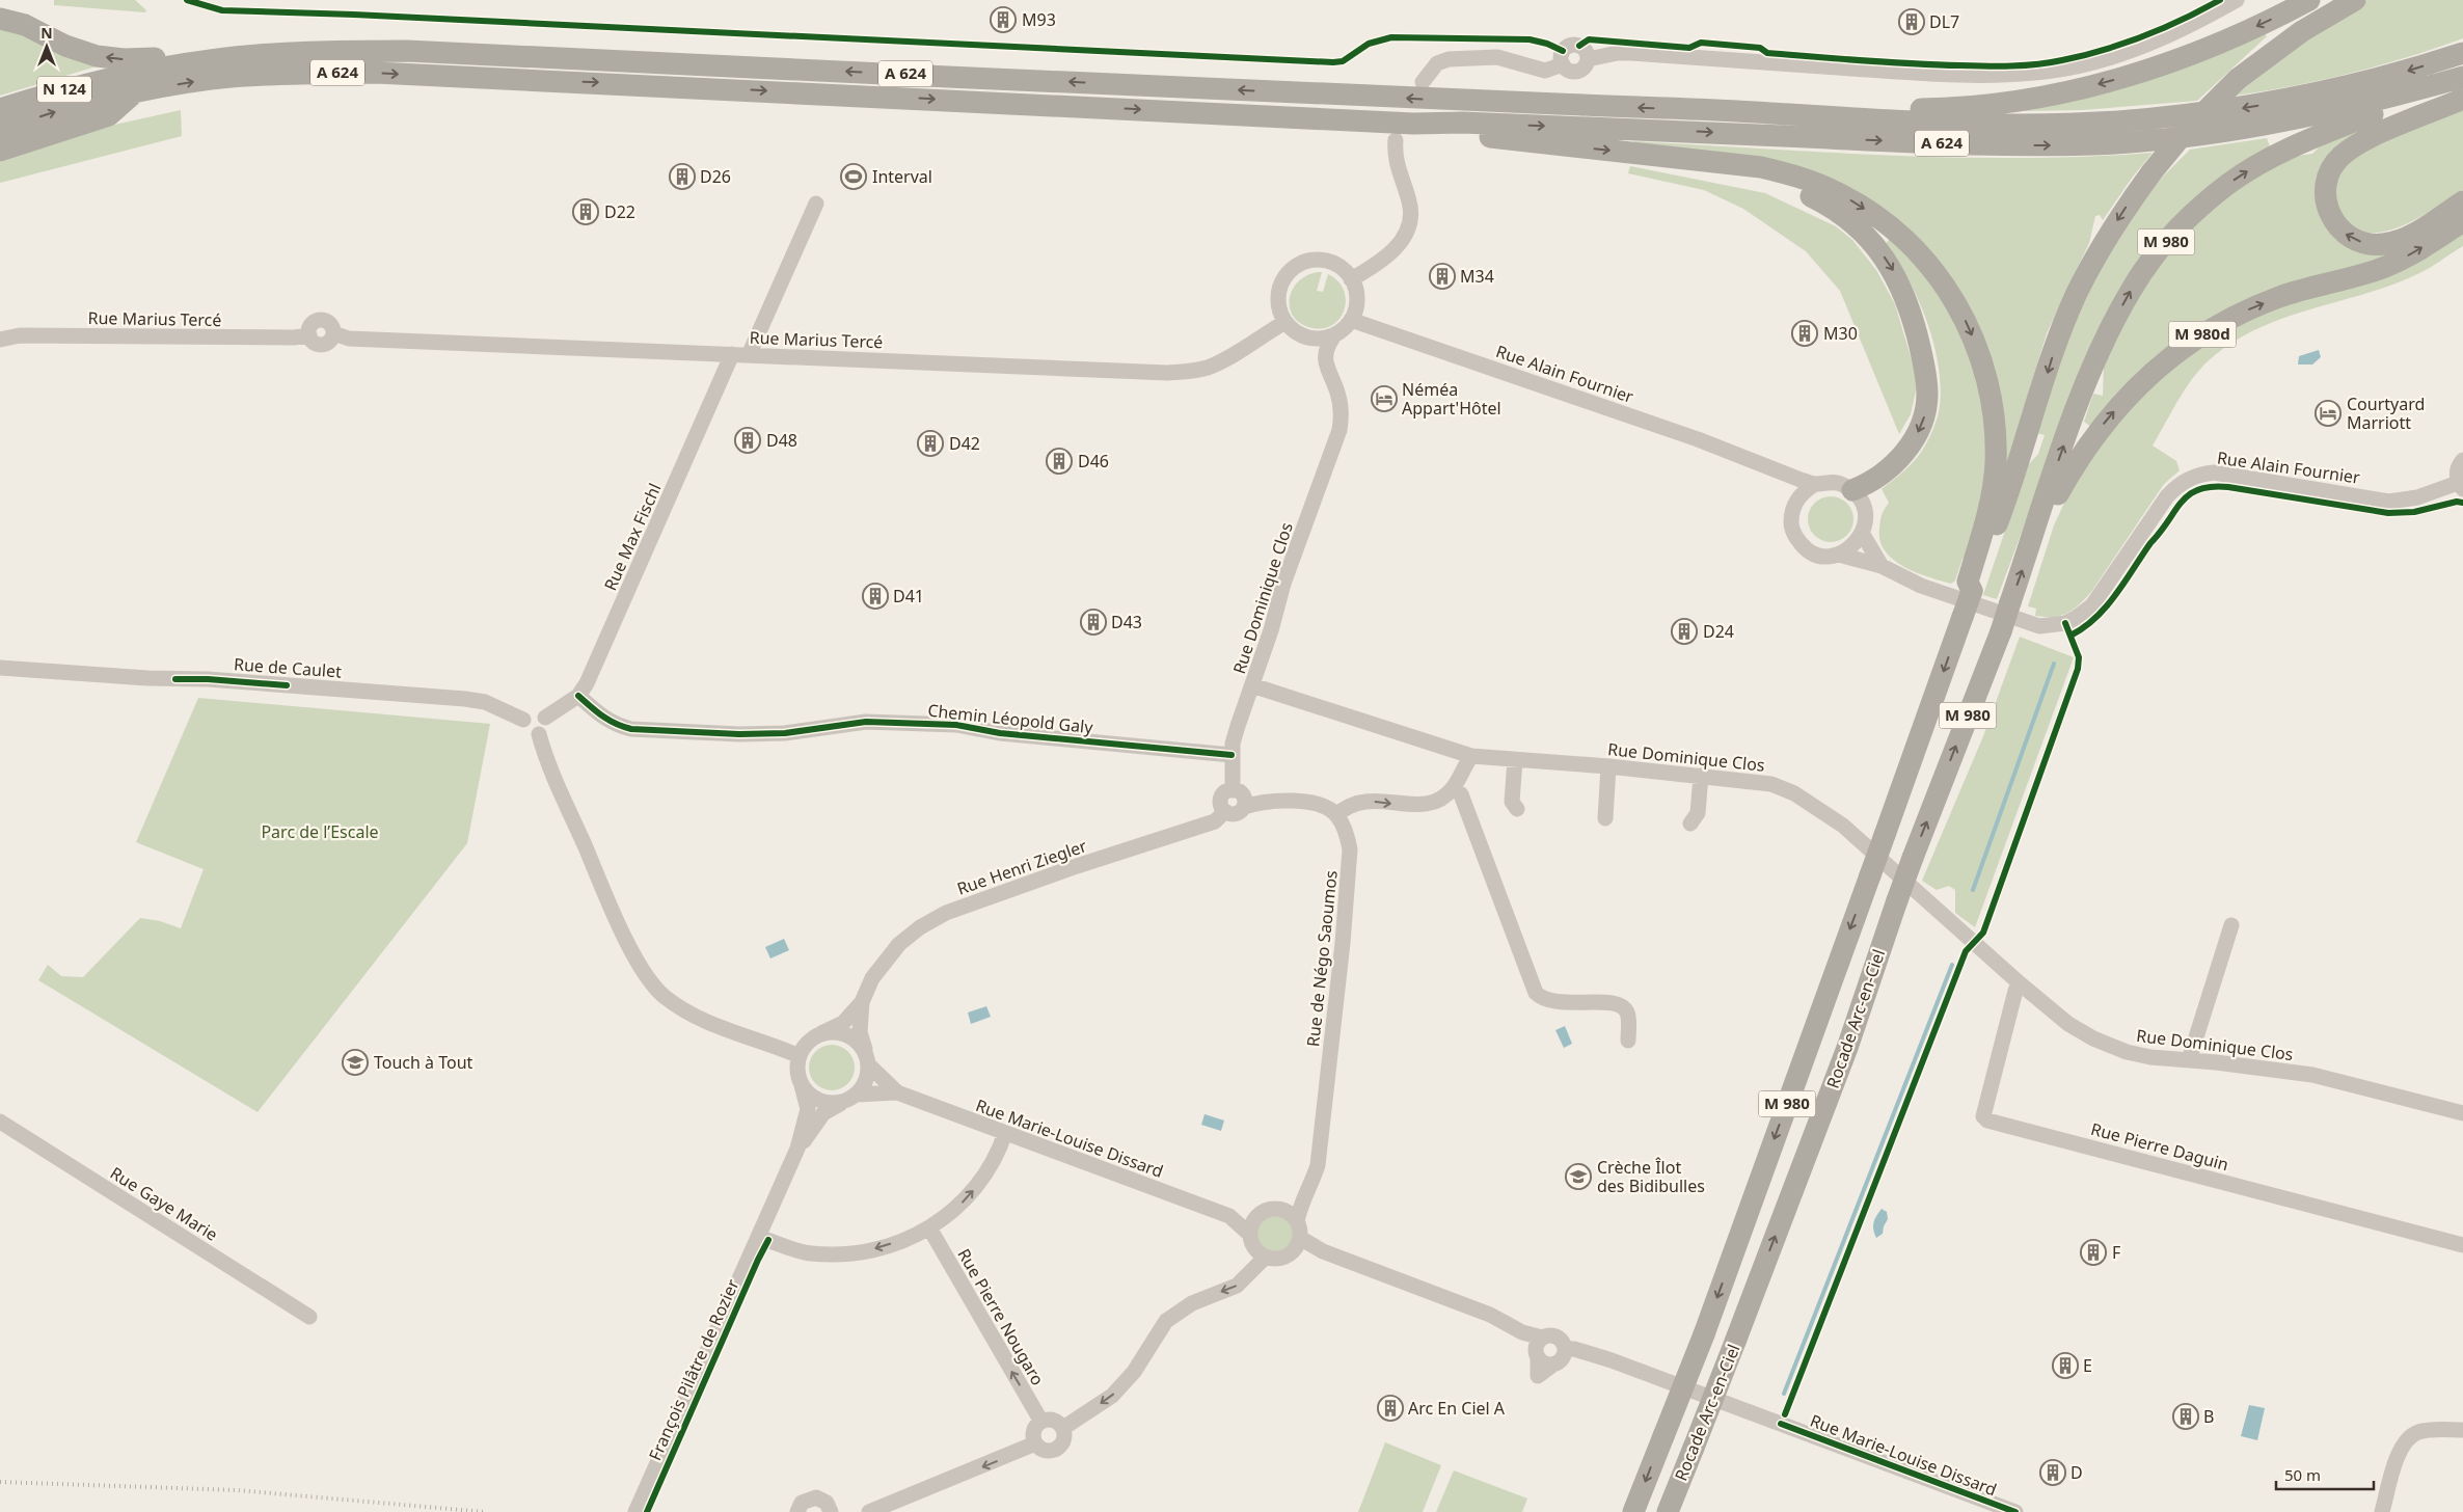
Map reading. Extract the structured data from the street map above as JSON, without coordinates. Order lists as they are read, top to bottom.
{
  "streets": {
    "highway": [
      "A 624",
      "N 124",
      "M 980",
      "M 980d",
      "Rocade Arc-en-Ciel"
    ],
    "street": [
      "Rue Marius Tercé",
      "Rue Alain Fournier",
      "Rue Max Fischl",
      "Rue Dominique Clos",
      "Rue de Caulet",
      "Chemin Léopold Galy",
      "Rue Henri Ziegler",
      "Rue de Négo Saoumos",
      "Rue Marie-Louise Dissard",
      "Rue Pierre Daguin",
      "Rue Gaye Marie",
      "Rue Pierre Nougaro"
    ],
    "cycle path": ["François Pilâtre de Rozier"]
  },
  "crossings": [
    ["A 624", "N 124"],
    ["A 624", "M 980"],
    ["M 980", "M 980d"],
    ["M 980", "Rocade Arc-en-Ciel"],
    ["Rue Marius Tercé", "Rue Alain Fournier"],
    ["Rue Marius Tercé", "Rue Max Fischl"],
    ["Rue Marius Tercé", "Rue Dominique Clos"],
    ["M 980d", "Rocade Arc-en-Ciel"],
    ["Rue Alain Fournier", "Rue Dominique Clos"],
    ["Rue Max Fischl", "Rue de Caulet"],
    ["Rue Max Fischl", "Chemin Léopold Galy"],
    ["Rue Dominique Clos", "Rue Pierre Daguin"],
    ["Rue Henri Ziegler", "Rue Marie-Louise Dissard"]
  ],
  "one_way": ["Rue Pierre Nougaro"],
  "parks": ["Parc de l’Escale"],
  "places": {
    "building": [
      "M93",
      "DL7",
      "D26",
      "D22",
      "M34",
      "M30",
      "D48",
      "D42",
      "D46",
      "D41",
      "D43",
      "D24",
      "F",
      "E",
      "Arc En Ciel A",
      "B",
      "D"
    ],
    "sports": ["Interval"],
    "hotel": ["Néméa Appart'Hôtel", "Courtyard Marriott"],
    "school or university": ["Touch à Tout", "Crèche Îlot des Bidibulles"]
  },
  "scale_bar": "50 m",
  "north": "top"
}
